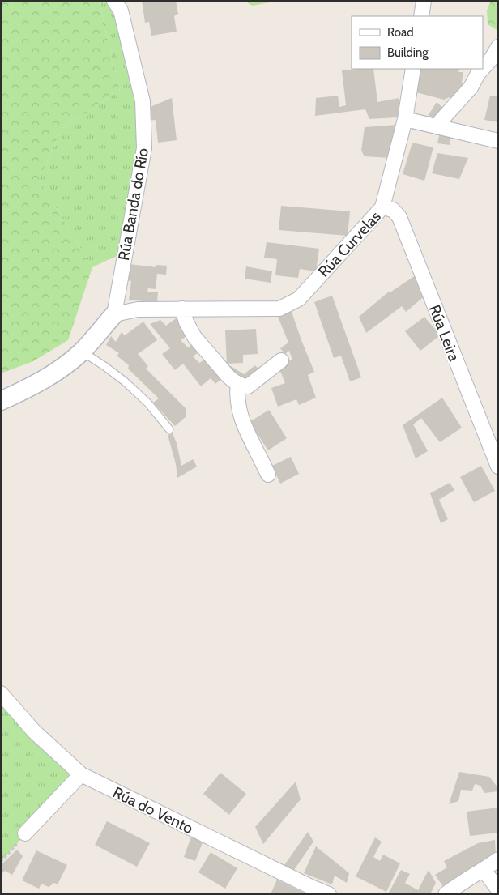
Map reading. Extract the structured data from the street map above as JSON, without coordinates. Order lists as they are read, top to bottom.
{
  "streets": {
    "street": [
      "Rúa Banda do Río",
      "Rúa Curvelas",
      "Rúa Leira",
      "Rúa do Vento"
    ]
  },
  "crossings": [
    ["Rúa Banda do Río", "Rúa Curvelas"],
    ["Rúa Curvelas", "Rúa Leira"]
  ],
  "legend": ["Road", "Building"]
}
